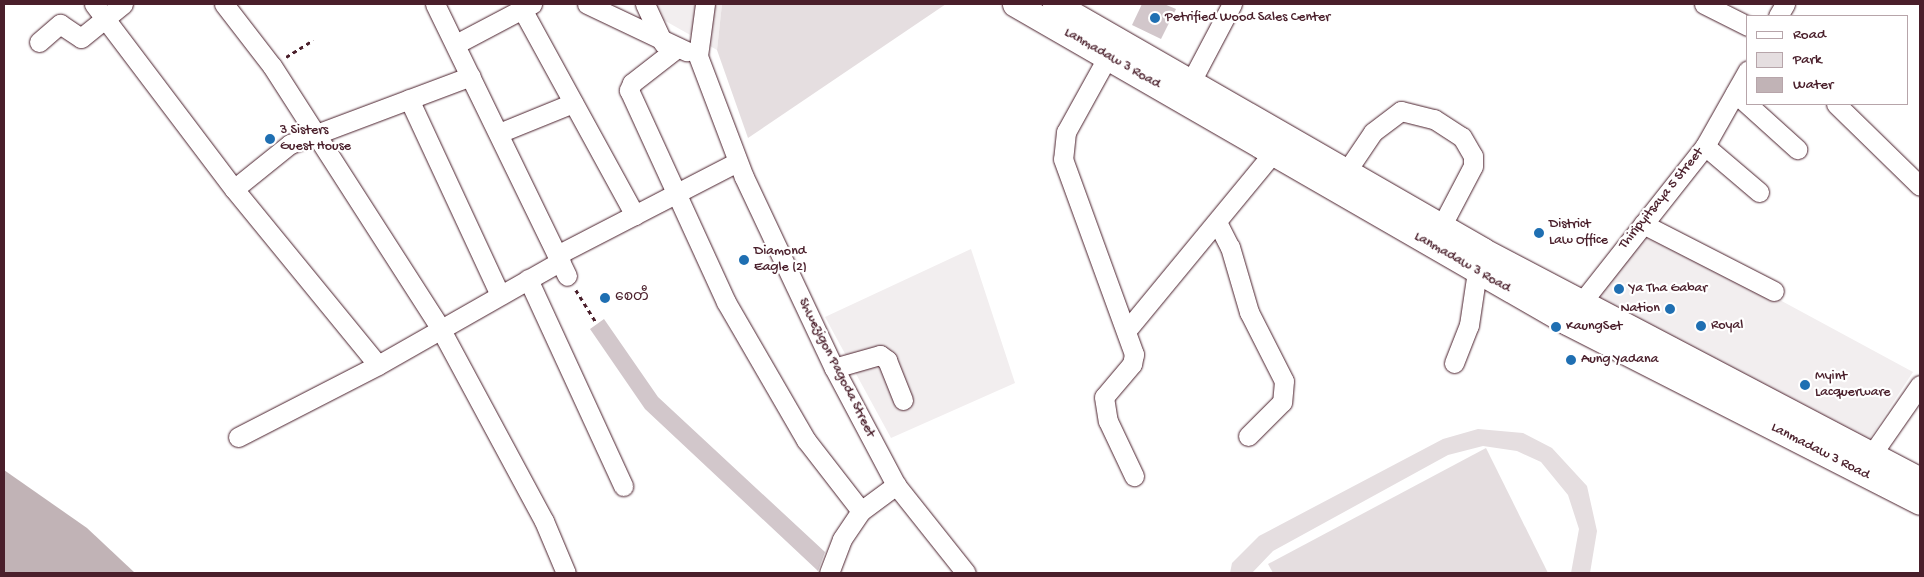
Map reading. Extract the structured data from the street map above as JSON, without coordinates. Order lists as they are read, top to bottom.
{
  "streets": {
    "main road": ["Lanmadaw 3 Road"],
    "street": ["Thiripyitsaya 5 Street", "Shwezigon Pagoda Street"]
  },
  "crossings": [
    ["Lanmadaw 3 Road", "Thiripyitsaya 5 Street"]
  ],
  "places": [
    "Petrified Wood Sales Center",
    "3 Sisters Guest House",
    "District Law Office",
    "Diamond Eagle (2)",
    "Ya Tha Gabar",
    "စေတီ",
    "Nation",
    "Royal",
    "KaungSet",
    "Aung Yadana",
    "Myint Lacquerware"
  ],
  "legend": ["Road", "Park", "Water"]
}
